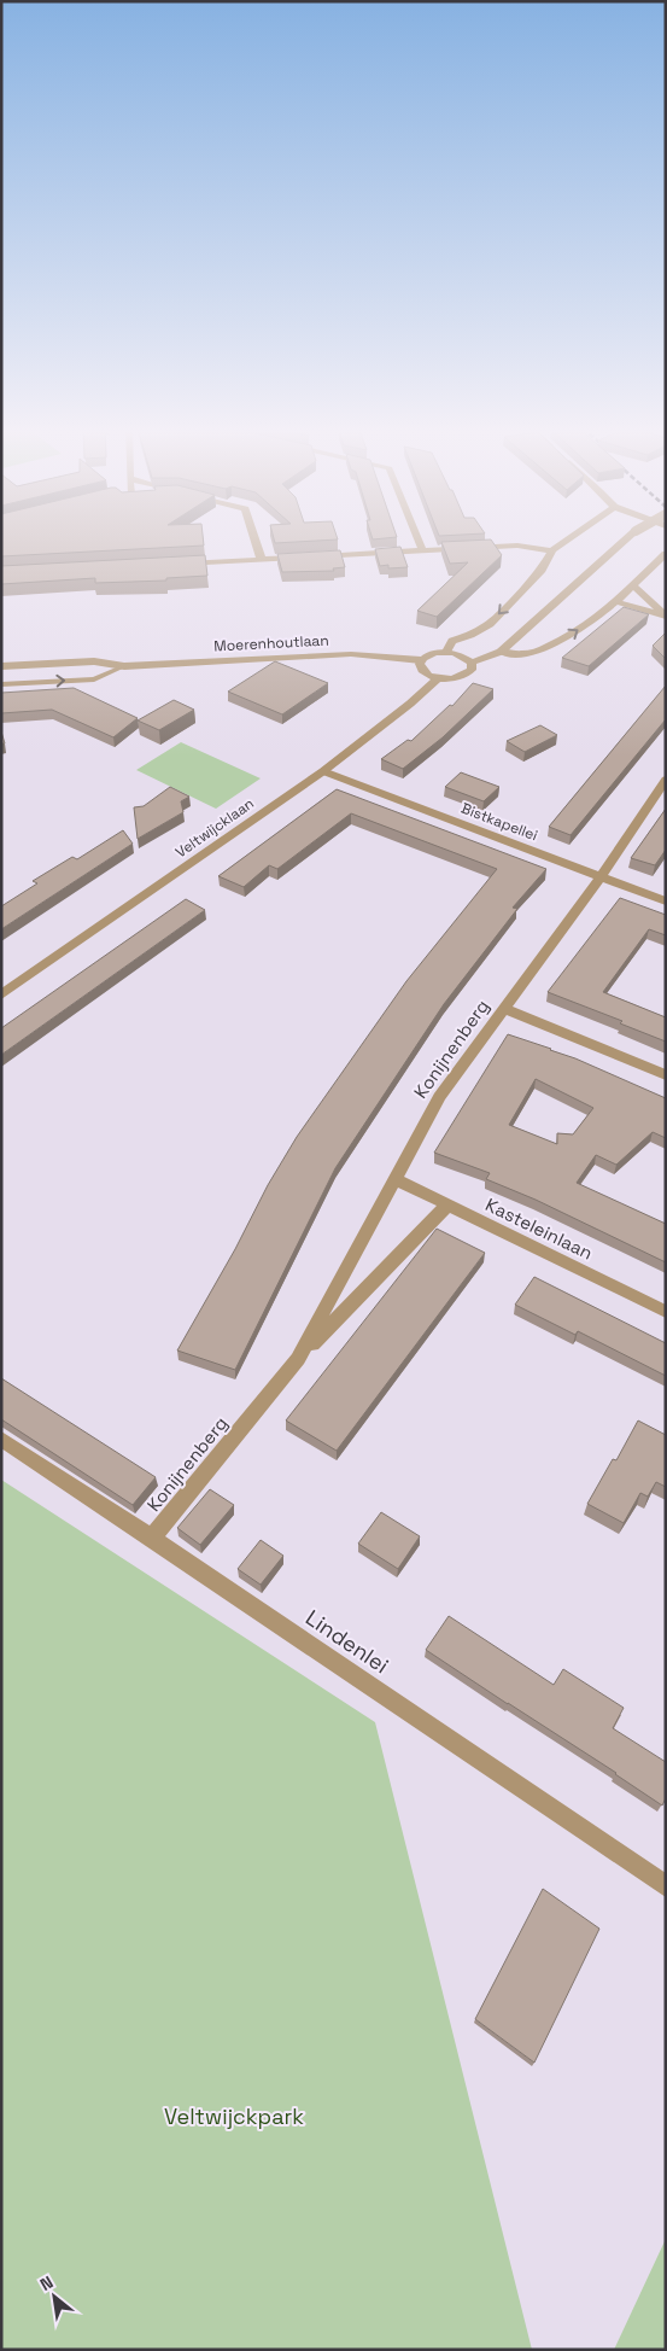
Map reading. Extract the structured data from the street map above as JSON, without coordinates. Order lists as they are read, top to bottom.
{
  "streets": {
    "street": [
      "Moerenhoutlaan",
      "Bistkapellei",
      "Veltwijcklaan",
      "Konijnenberg",
      "Kasteleinlaan",
      "Lindenlei"
    ]
  },
  "crossings": [
    ["Bistkapellei", "Veltwijcklaan"],
    ["Bistkapellei", "Konijnenberg"],
    ["Konijnenberg", "Kasteleinlaan"],
    ["Konijnenberg", "Lindenlei"]
  ],
  "parks": ["Veltwijckpark"],
  "north": "top left"
}
